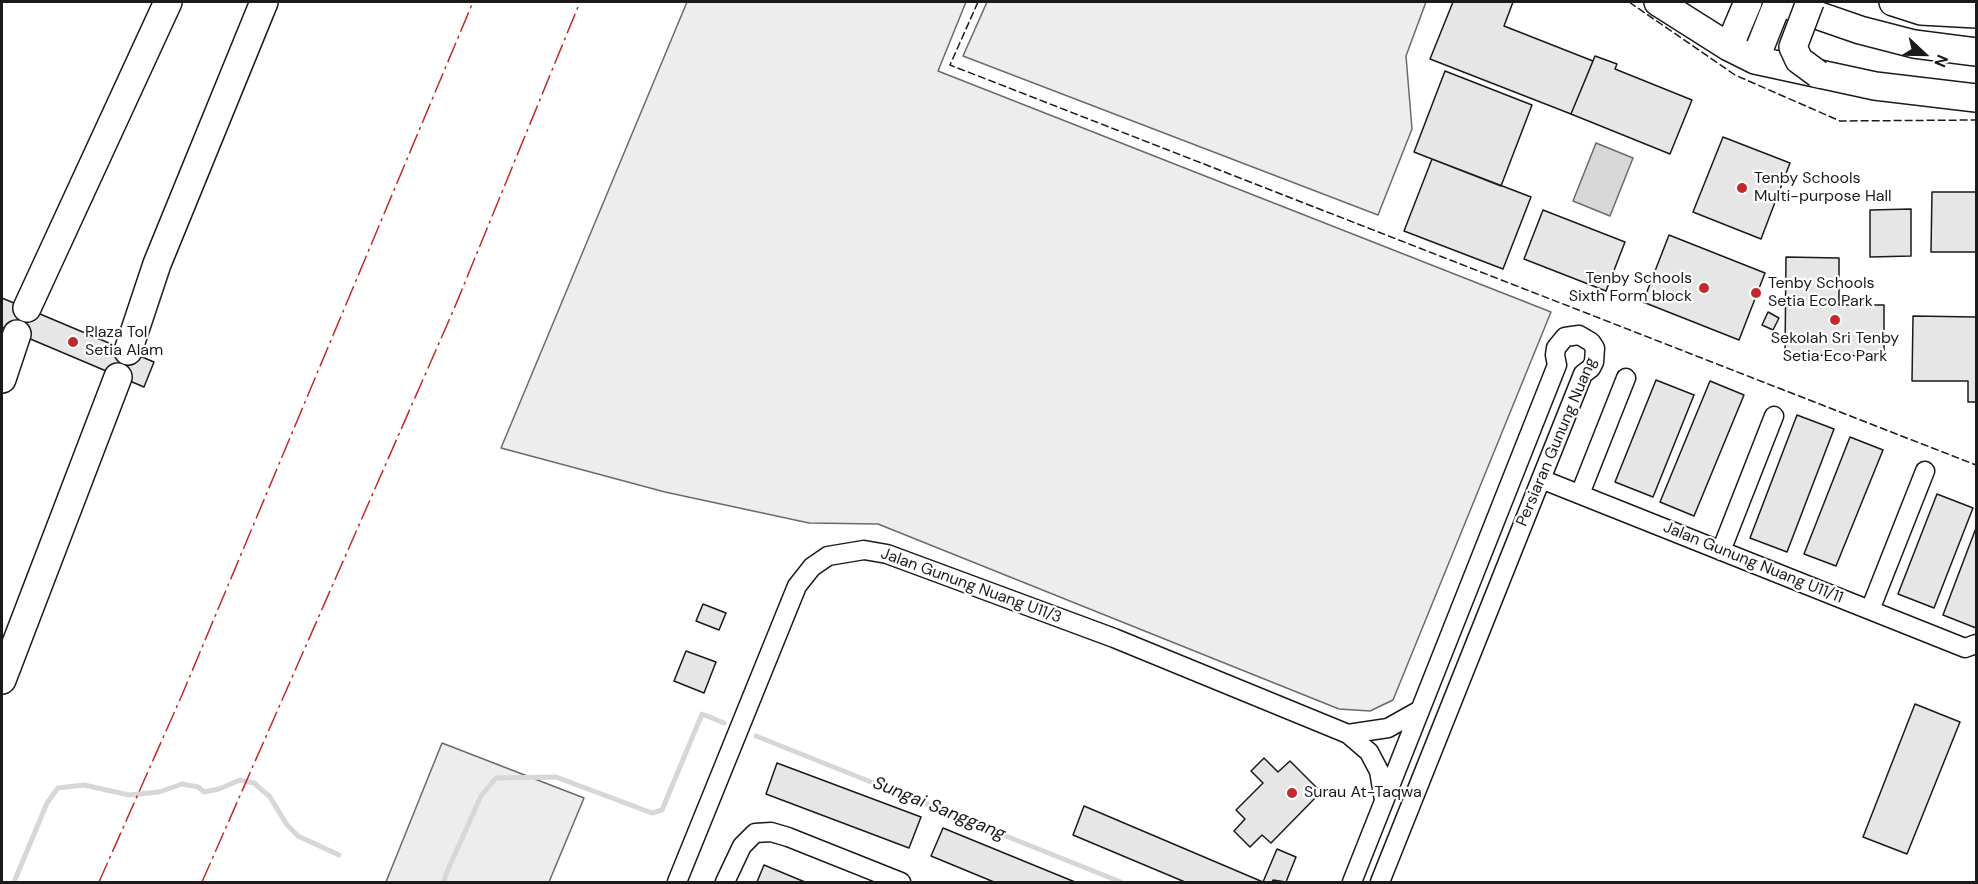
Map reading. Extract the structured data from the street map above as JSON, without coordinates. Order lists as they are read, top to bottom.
{
  "streets": {
    "street": ["Persiaran Gunung Nuang", "Jalan Gunung Nuang U11/11", "Jalan Gunung Nuang U11/3"]
  },
  "crossings": [
    ["Persiaran Gunung Nuang", "Jalan Gunung Nuang U11/11"],
    ["Persiaran Gunung Nuang", "Jalan Gunung Nuang U11/3"]
  ],
  "water": ["Sungai Sanggang"],
  "places": [
    "Tenby Schools Multi-purpose Hall",
    "Tenby Schools Sixth Form block",
    "Tenby Schools Setia Eco Park",
    "Sekolah Sri Tenby Setia Eco Park",
    "Plaza Tol Setia Alam",
    "Surau At-Taqwa"
  ],
  "north": "right"
}
